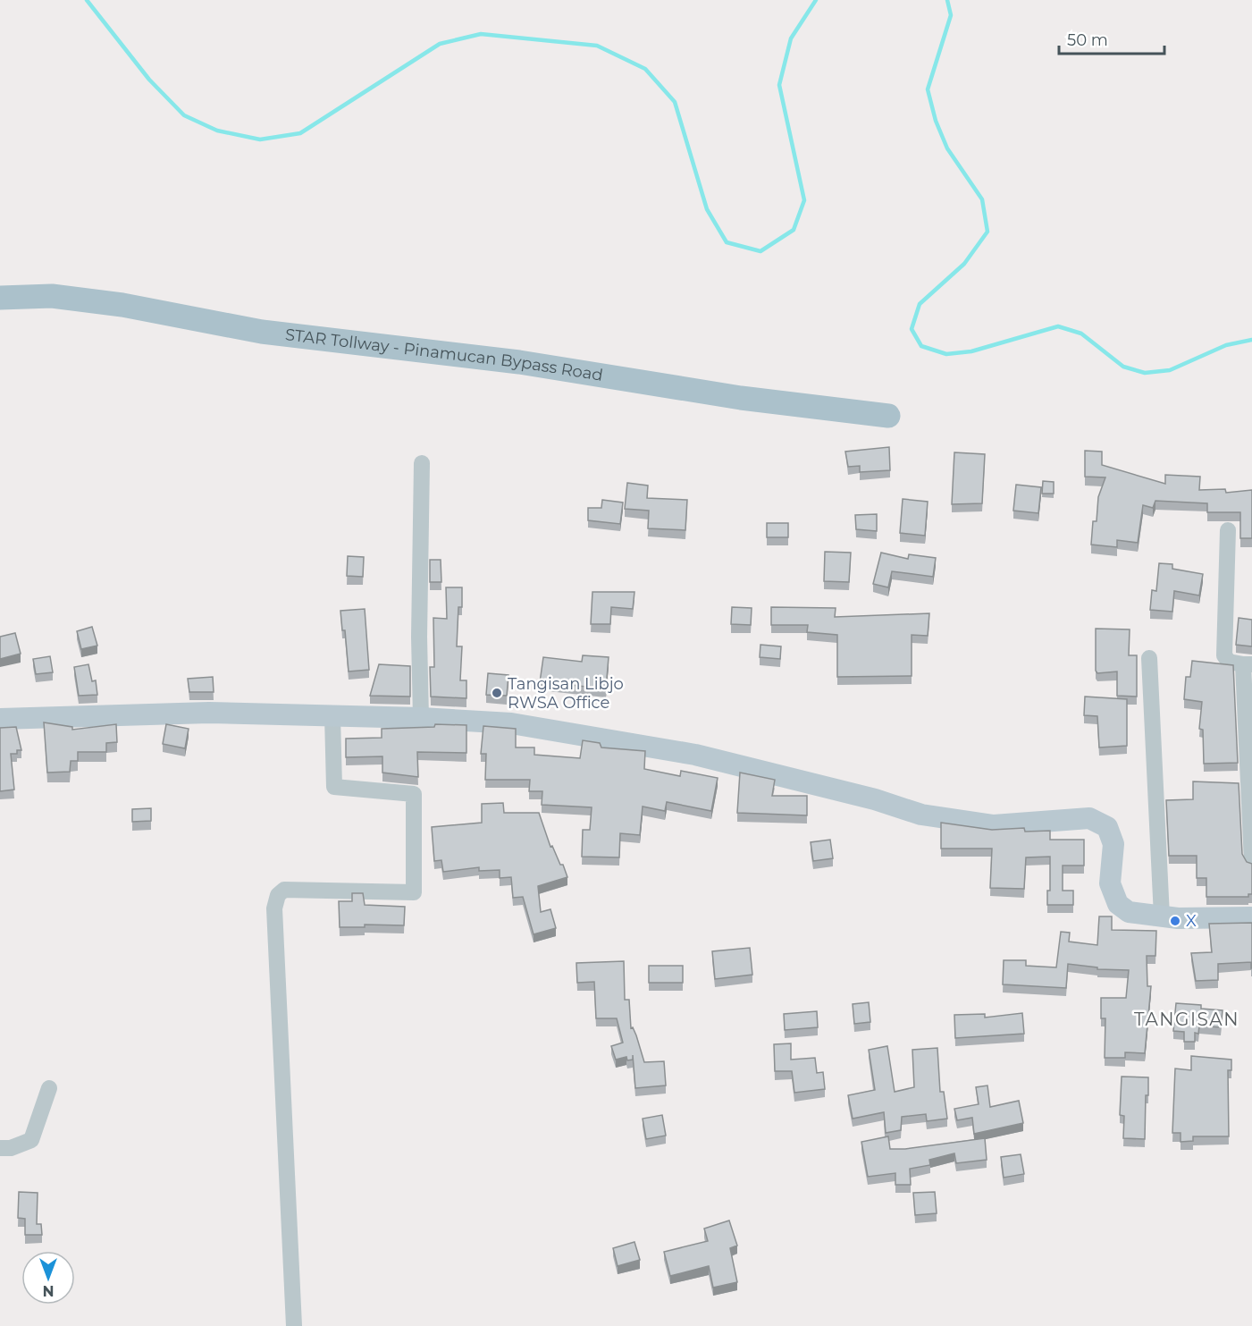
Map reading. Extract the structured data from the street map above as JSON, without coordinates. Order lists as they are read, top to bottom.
{
  "streets": {
    "main road": ["STAR Tollway - Pinamucan Bypass Road"]
  },
  "districts": ["TANGISAN"],
  "places": ["Tangisan Libjo RWSA Office", "X"],
  "scale_bar": "50 m",
  "north": "bottom"
}
